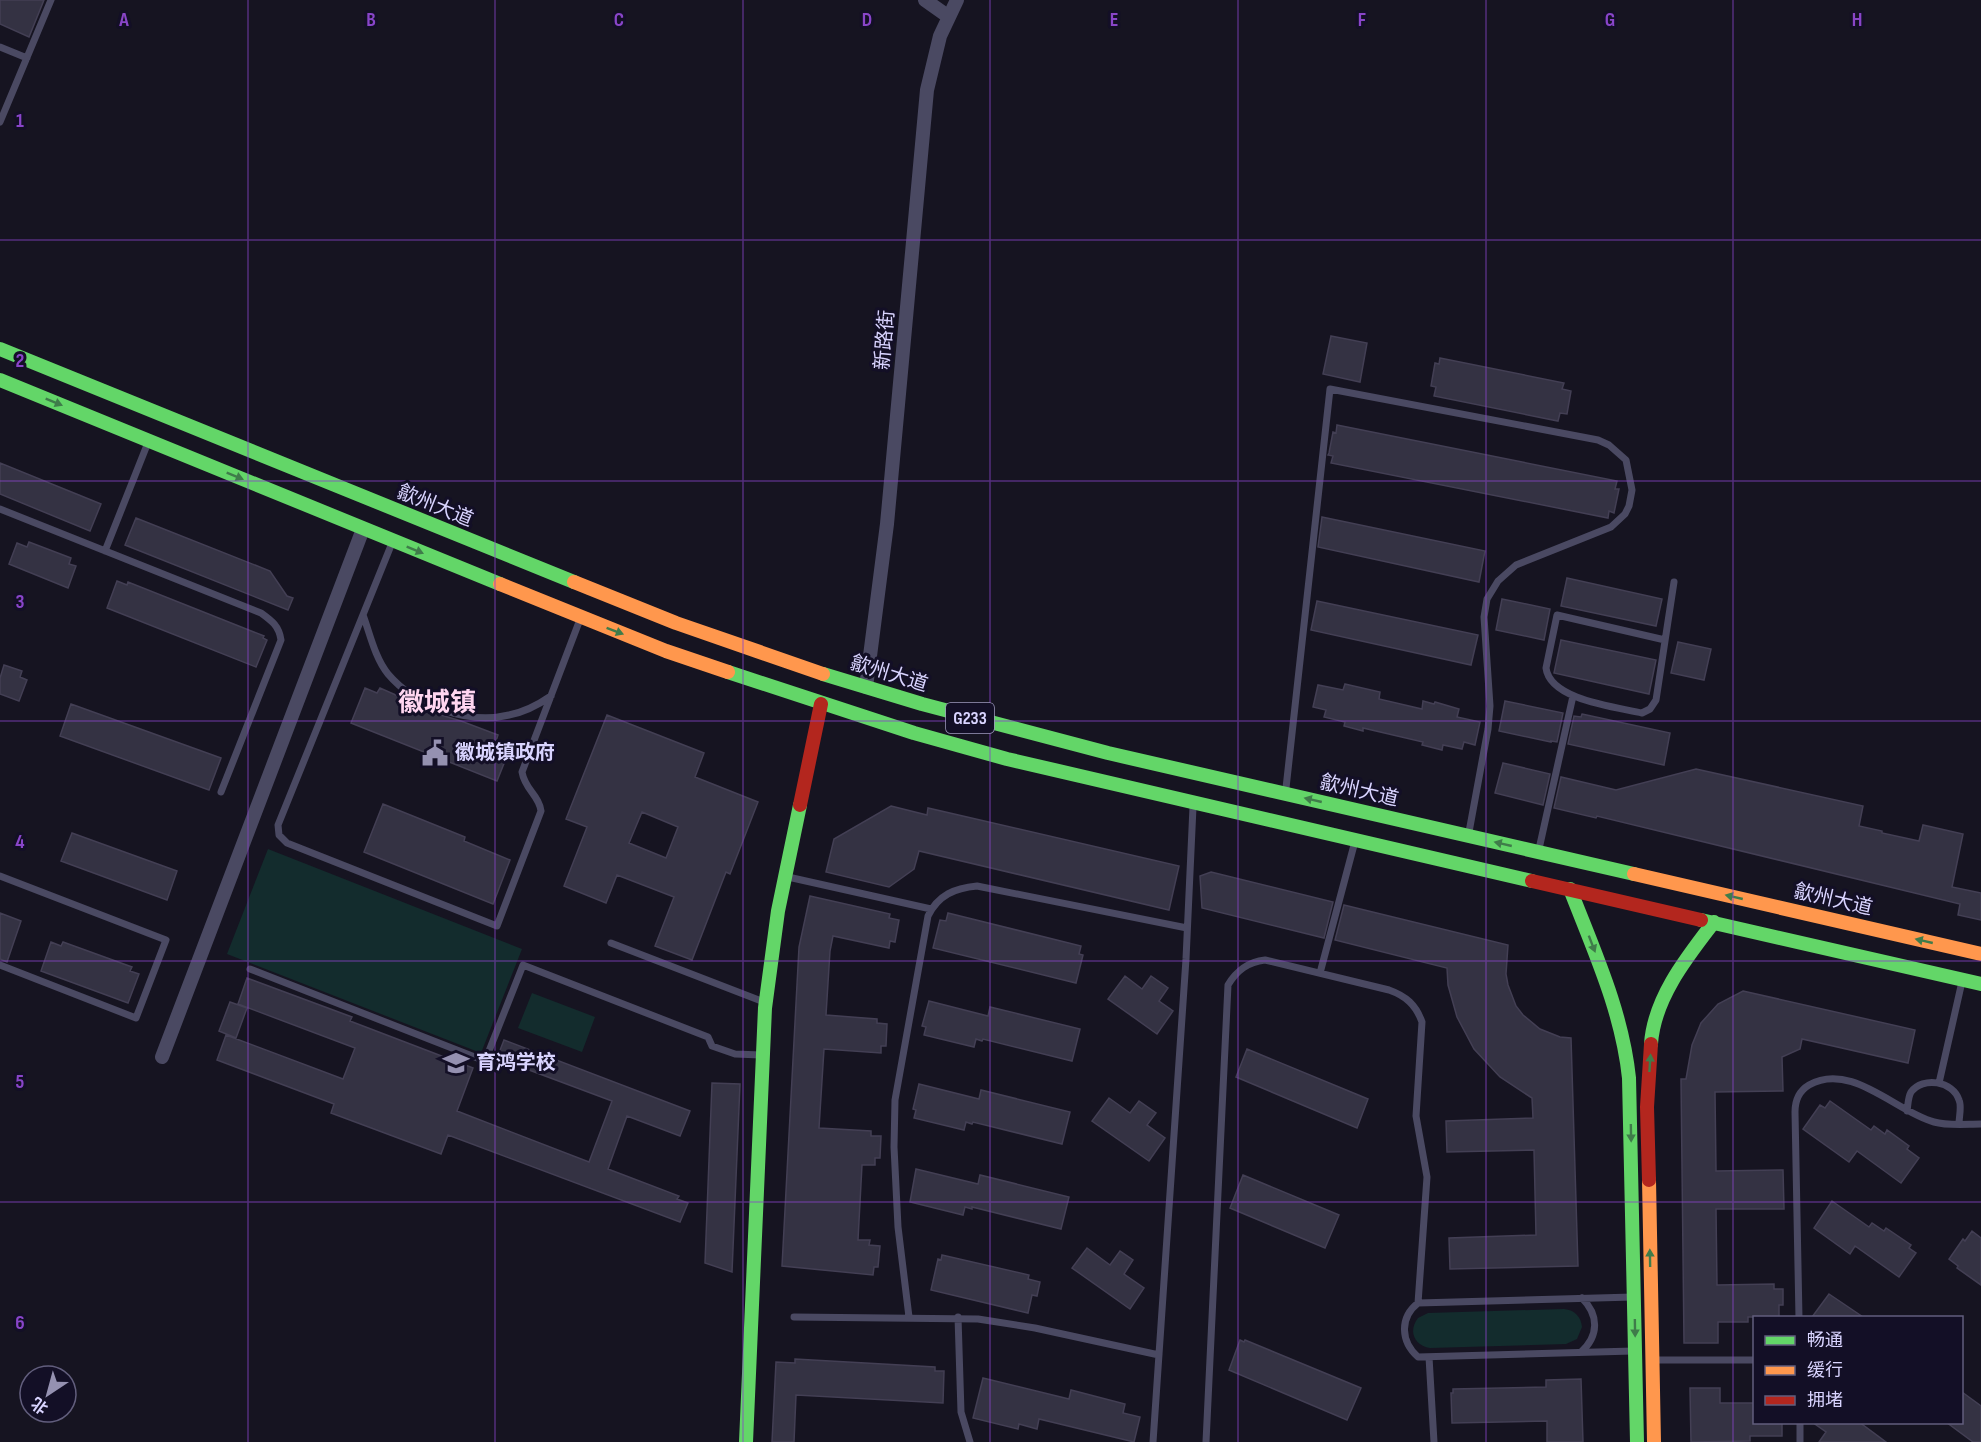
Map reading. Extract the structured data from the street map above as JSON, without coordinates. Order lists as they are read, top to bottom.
{
  "streets": {
    "main road": ["歙州大道", "G233"],
    "street": ["新路街"]
  },
  "crossings": [
    ["新路街", "歙州大道"]
  ],
  "districts": ["徽城镇"],
  "places": {
    "public building": ["徽城镇政府"],
    "school or university": ["育鸿学校"]
  },
  "legend": ["畅通", "缓行", "拥堵"],
  "north": "bottom left",
  "grid": {
    "columns": [
      "A",
      "B",
      "C",
      "D",
      "E",
      "F",
      "G",
      "H"
    ],
    "rows": [
      "1",
      "2",
      "3",
      "4",
      "5",
      "6"
    ]
  }
}
